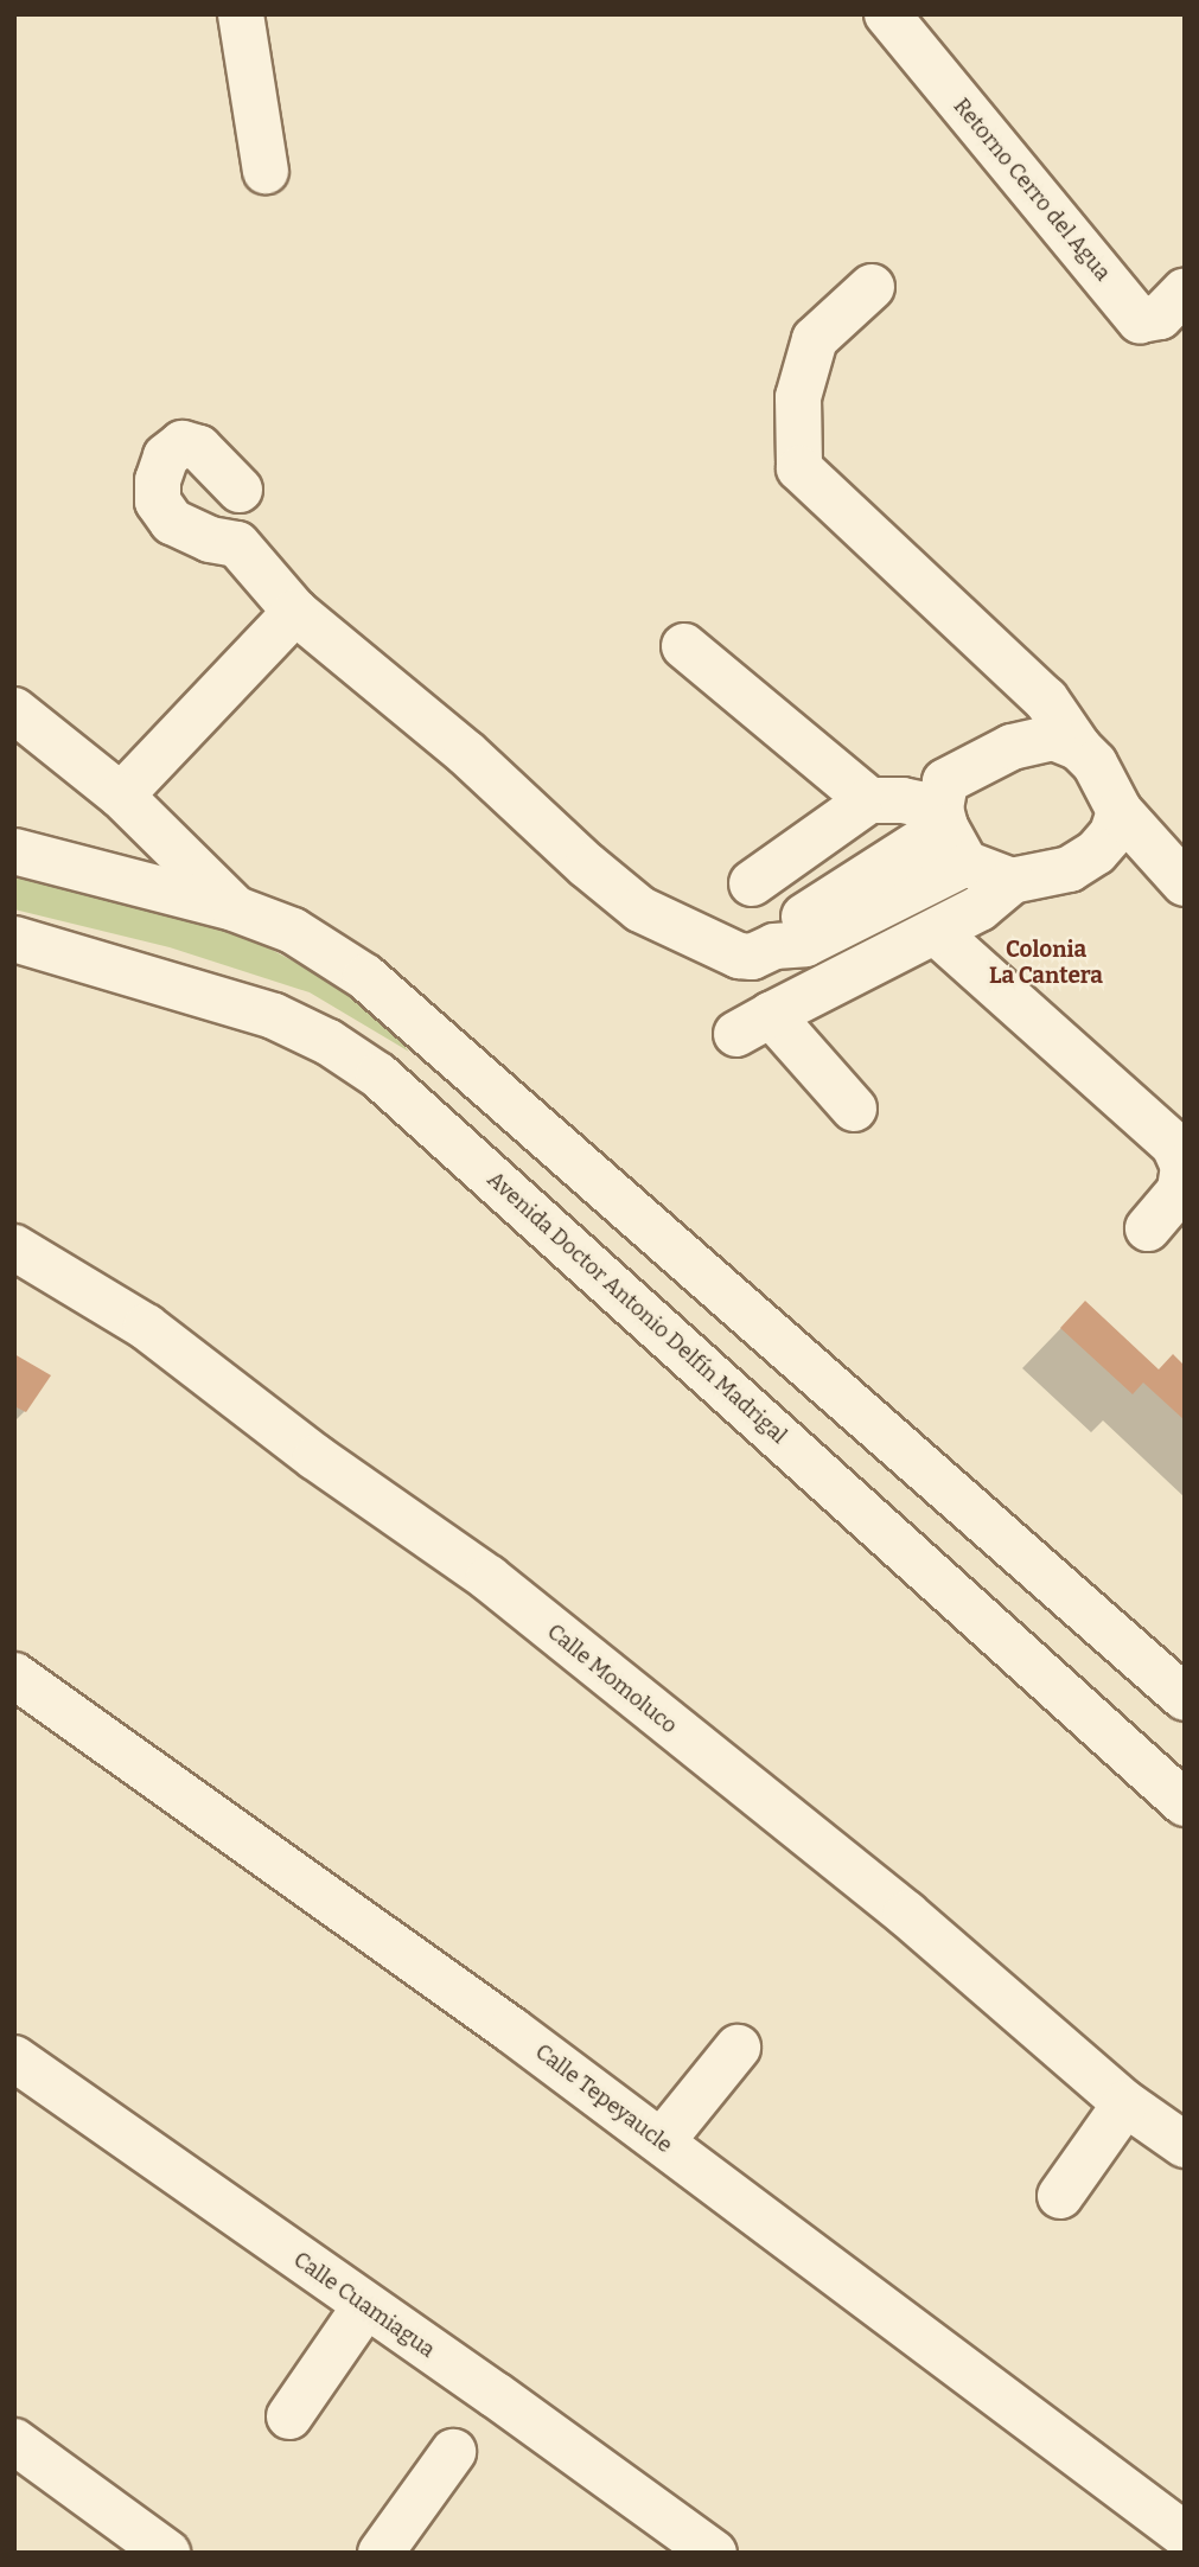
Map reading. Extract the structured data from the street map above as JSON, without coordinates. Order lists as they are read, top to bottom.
{
  "streets": {
    "street": [
      "Retorno Cerro del Agua",
      "Avenida Doctor Antonio Delfín Madrigal",
      "Calle Momoluco",
      "Calle Tepeyaucle",
      "Calle Cuamiagua"
    ]
  },
  "districts": ["Colonia La Cantera"]
}
